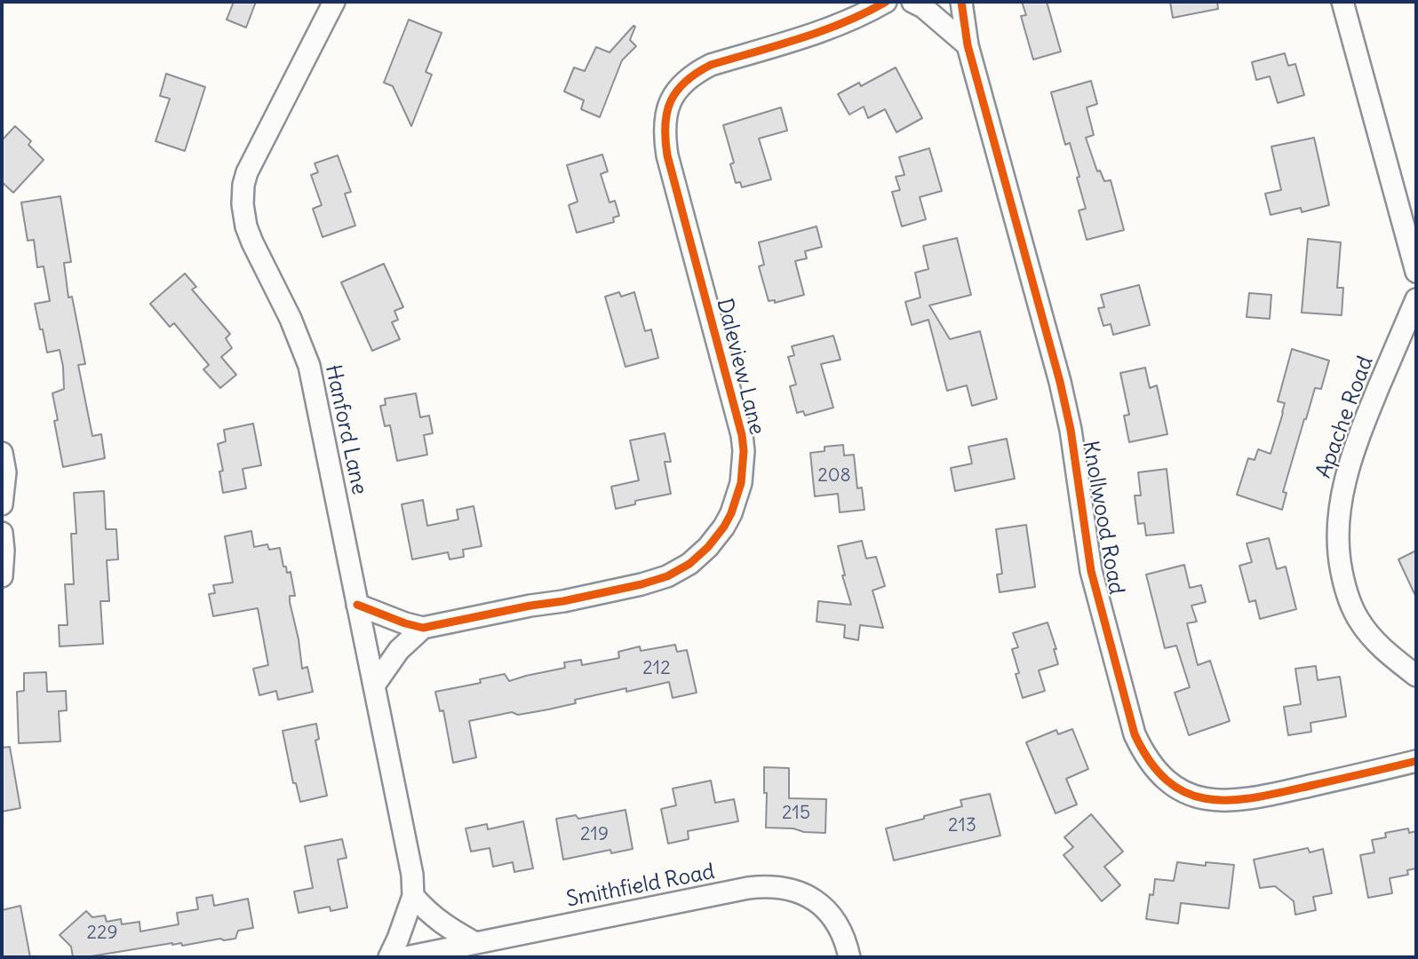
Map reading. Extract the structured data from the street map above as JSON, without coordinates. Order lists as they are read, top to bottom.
{
  "streets": {
    "street": [
      "Daleview Lane",
      "Apache Road",
      "Hanford Lane",
      "Knollwood Road",
      "Smithfield Road"
    ]
  },
  "crossings": [
    ["Daleview Lane", "Hanford Lane"]
  ],
  "house_numbers": [
    "208",
    "212",
    "215",
    "213",
    "219",
    "229"
  ]
}
